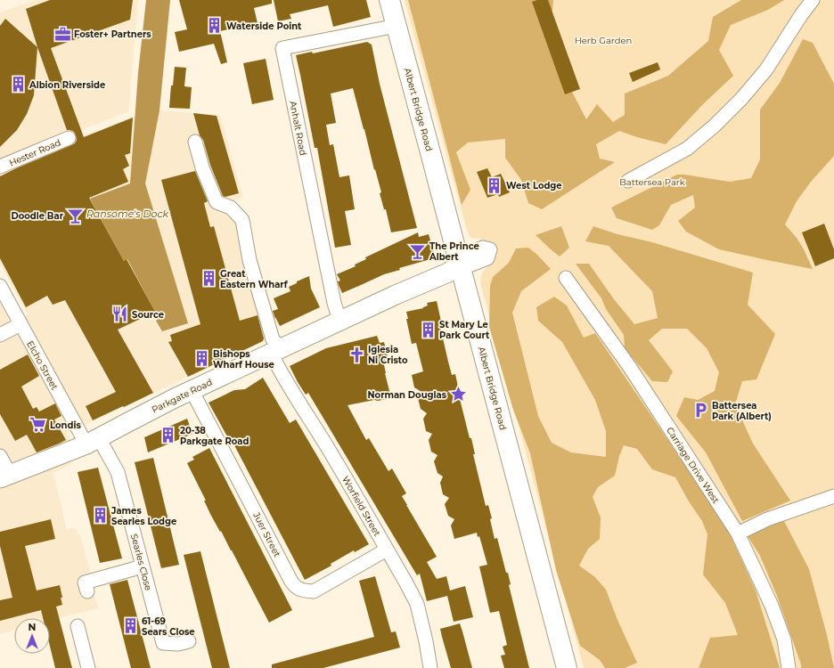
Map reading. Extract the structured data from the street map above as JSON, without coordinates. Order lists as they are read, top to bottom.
{
  "streets": {
    "main road": ["Albert Bridge Road"],
    "street": [
      "Anhalt Road",
      "Hester Road",
      "Elcho Street",
      "Parkgate Road",
      "Carriage Drive West",
      "Worfield Street",
      "Juer Street",
      "Searles Close"
    ]
  },
  "crossings": [
    ["Albert Bridge Road", "Anhalt Road"],
    ["Albert Bridge Road", "Parkgate Road"],
    ["Anhalt Road", "Parkgate Road"],
    ["Elcho Street", "Parkgate Road"],
    ["Elcho Street", "Searles Close"],
    ["Parkgate Road", "Worfield Street"],
    ["Parkgate Road", "Juer Street"],
    ["Parkgate Road", "Searles Close"],
    ["Worfield Street", "Juer Street"]
  ],
  "water": ["Ransome's Dock"],
  "parks": ["Herb Garden", "Battersea Park"],
  "places": {
    "building": [
      "Waterside Point",
      "Albion Riverside",
      "West Lodge",
      "Great Eastern Wharf",
      "St Mary Le Park Court",
      "Bishops Wharf House",
      "20-38 Parkgate Road",
      "James Searles Lodge",
      "61-69 Sears Close"
    ],
    "office": ["Foster+ Partners"],
    "bar": ["Doodle Bar", "The Prince Albert"],
    "restaurant": ["Source"],
    "church": ["Iglesia Ni Cristo"],
    "place": ["Norman Douglas"],
    "parking": ["Battersea Park (Albert)"],
    "supermarket": ["Londis"]
  },
  "north": "top"
}
